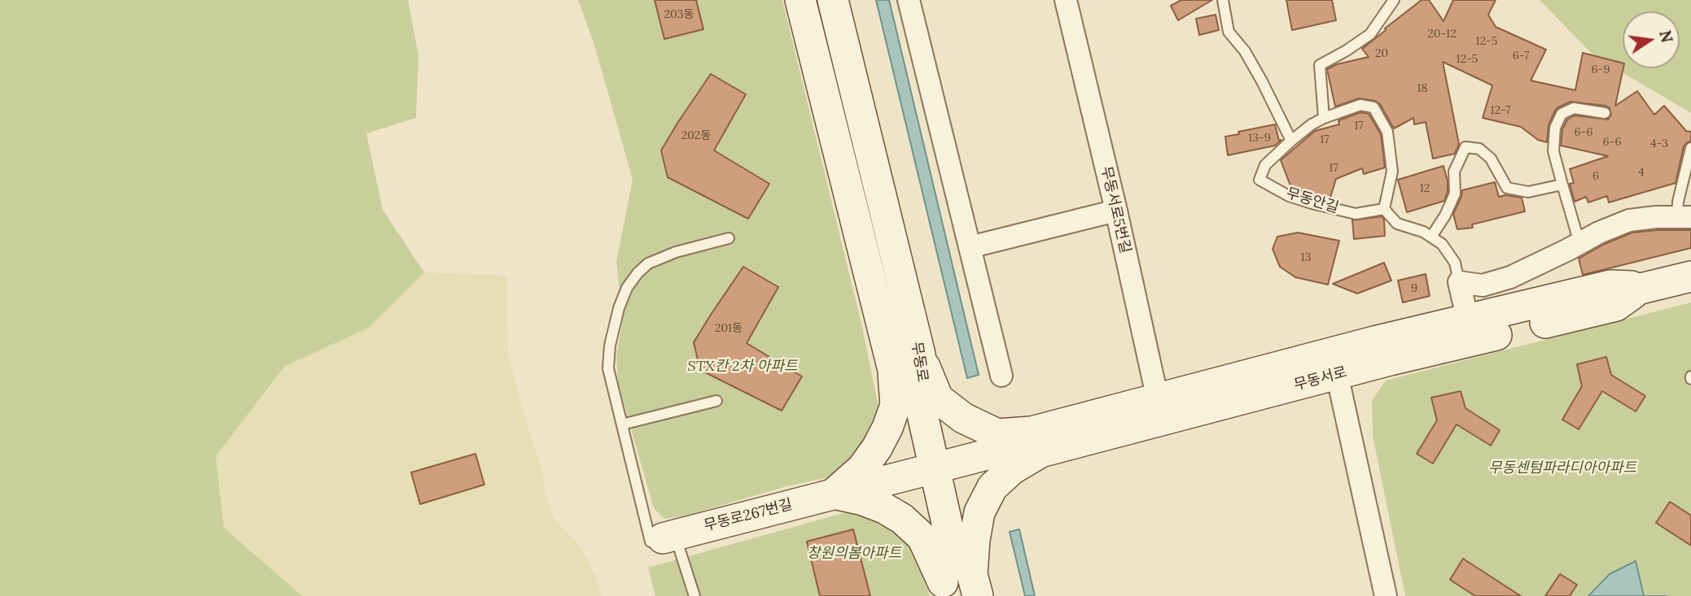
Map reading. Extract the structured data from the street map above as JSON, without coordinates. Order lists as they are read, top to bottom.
{
  "streets": {
    "main road": ["무동로", "무동서로", "무동로267번길"],
    "street": ["무동서로5번길"],
    "lane": ["무동안길"]
  },
  "crossings": [
    ["무동서로5번길", "무동서로"],
    ["무동서로", "무동로267번길"]
  ],
  "parks": ["STX칸 2차 아파트", "무동센텀파라디아아파트", "창원의봄아파트"],
  "house_numbers": [
    "203동",
    "20-12",
    "12-5",
    "20",
    "6-7",
    "12-5",
    "6-9",
    "18",
    "12-7",
    "17",
    "6-6",
    "202동",
    "13-9",
    "17",
    "6-6",
    "4-3",
    "17",
    "4",
    "6",
    "12",
    "13",
    "9",
    "201동"
  ],
  "north": "right"
}
